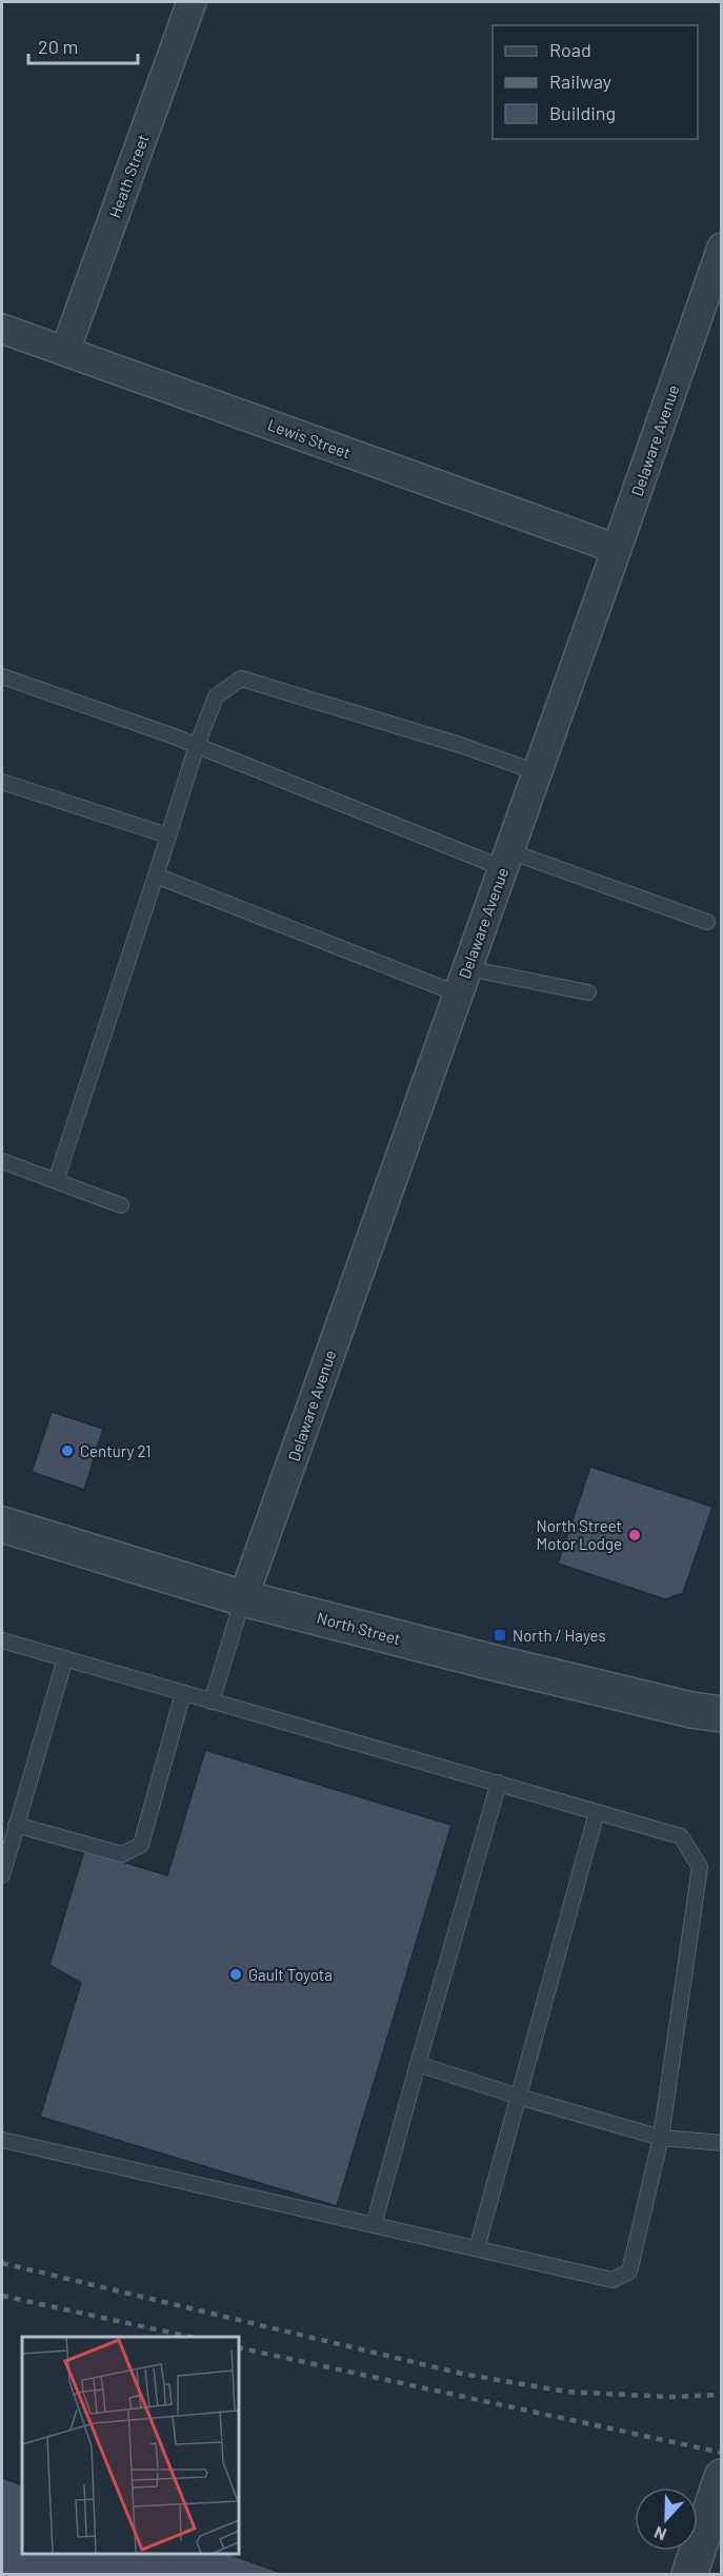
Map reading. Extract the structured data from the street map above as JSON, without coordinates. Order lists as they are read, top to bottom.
{
  "streets": {
    "street": [
      "Heath Street",
      "Lewis Street",
      "Delaware Avenue",
      "North Street"
    ]
  },
  "crossings": [
    ["Heath Street", "Lewis Street"],
    ["Lewis Street", "Delaware Avenue"],
    ["Delaware Avenue", "North Street"]
  ],
  "places": {
    "other": ["Century 21", "North Street Motor Lodge", "Gault Toyota"],
    "transit": ["North / Hayes"]
  },
  "legend": ["Road", "Railway", "Building"],
  "scale_bar": "20 m",
  "north": "bottom"
}
